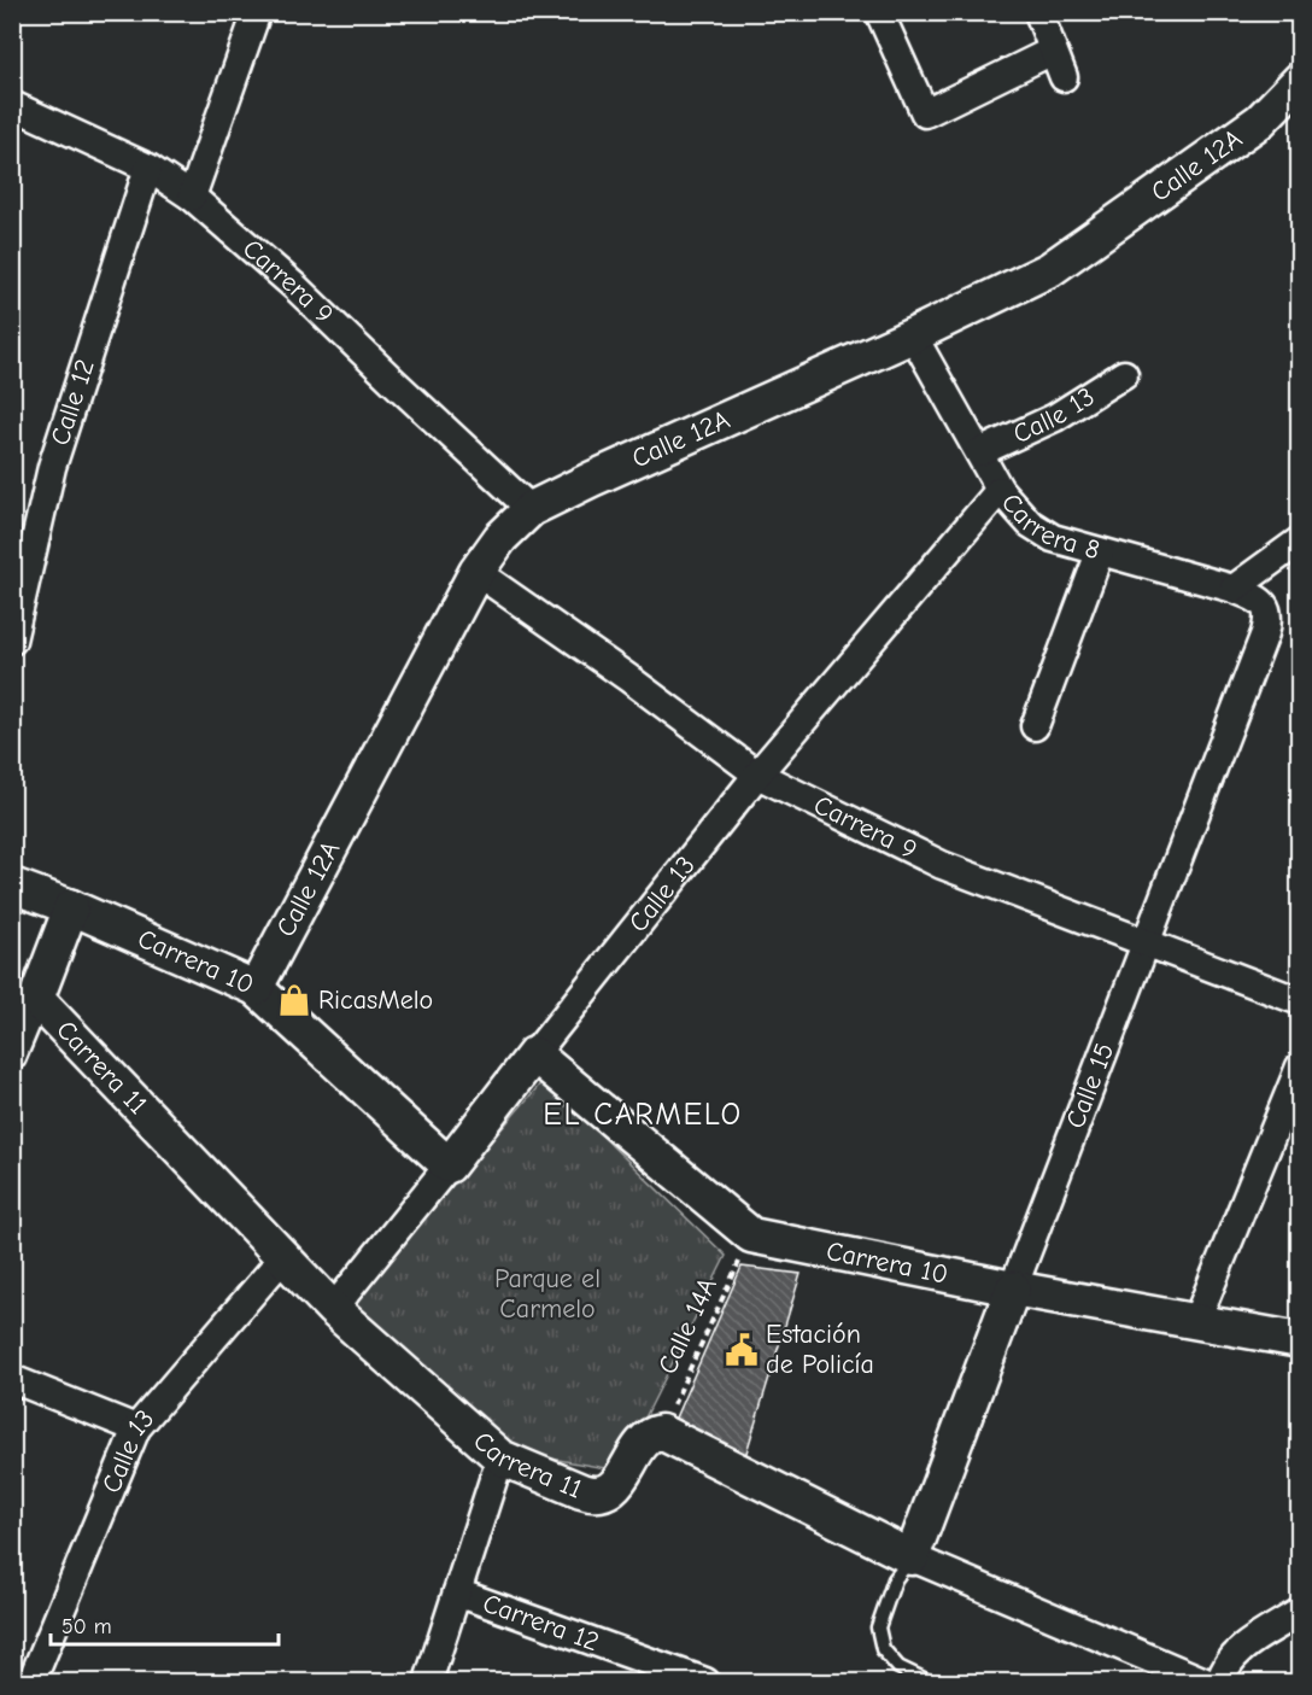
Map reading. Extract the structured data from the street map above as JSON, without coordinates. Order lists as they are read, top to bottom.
{
  "streets": {
    "street": [
      "Calle 12A",
      "Carrera 9",
      "Calle 12",
      "Calle 13",
      "Carrera 8",
      "Carrera 10",
      "Carrera 11",
      "Calle 15",
      "Carrera 12"
    ],
    "path": ["Calle 14A"]
  },
  "crossings": [
    ["Calle 12A", "Carrera 9"],
    ["Calle 12A", "Carrera 8"],
    ["Calle 12A", "Carrera 10"],
    ["Carrera 9", "Calle 12"],
    ["Carrera 9", "Calle 13"],
    ["Carrera 9", "Calle 15"],
    ["Calle 13", "Carrera 8"],
    ["Calle 13", "Carrera 10"],
    ["Calle 13", "Carrera 11"],
    ["Carrera 8", "Calle 15"],
    ["Carrera 10", "Calle 15"],
    ["Carrera 10", "Calle 14A"],
    ["Carrera 11", "Calle 14A"]
  ],
  "districts": ["EL CARMELO"],
  "parks": ["Parque el Carmelo"],
  "places": {
    "shop": ["RicasMelo"],
    "public building": ["Estación de Policía"]
  },
  "scale_bar": "50 m"
}
